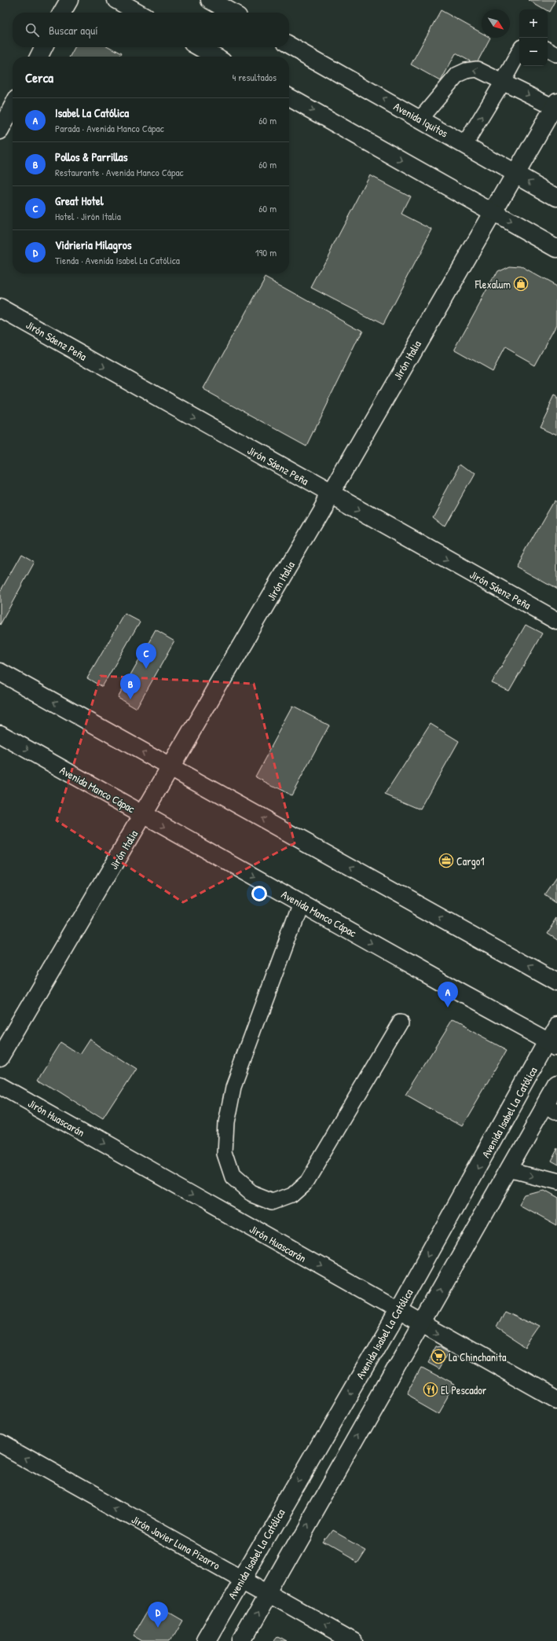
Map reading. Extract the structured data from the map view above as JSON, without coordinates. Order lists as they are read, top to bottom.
{
  "streets": {
    "street": [
      "Avenida Iquitos",
      "Jirón Sáenz Peña",
      "Jirón Italia",
      "Avenida Manco Cápac",
      "Avenida Isabel La Católica",
      "Jirón Huascarán",
      "Jirón Javier Luna Pizarro"
    ]
  },
  "crossings": [
    ["Avenida Iquitos", "Jirón Italia"],
    ["Jirón Sáenz Peña", "Jirón Italia"],
    ["Jirón Italia", "Avenida Manco Cápac"],
    ["Avenida Manco Cápac", "Avenida Isabel La Católica"],
    ["Avenida Isabel La Católica", "Jirón Huascarán"],
    ["Avenida Isabel La Católica", "Jirón Javier Luna Pizarro"]
  ],
  "one_way": ["Jirón Sáenz Peña", "Jirón Huascarán", "Jirón Javier Luna Pizarro"],
  "places": {
    "shop": ["Flexalum"],
    "office": ["Cargo1"],
    "supermarket": ["La Chinchanita"],
    "restaurant": ["El Pescador"]
  },
  "north": "bottom right",
  "page": {
    "map_buttons": ["+", "−"],
    "search": "Buscar aquí",
    "heading": ["Cerca", "4 resultados"],
    "list": [
      {
        "mark": "A",
        "name": "Isabel La Católica",
        "note": "Parada · Avenida Manco Cápac",
        "value": "60 m"
      },
      {
        "mark": "B",
        "name": "Pollos & Parrillas",
        "note": "Restaurante · Avenida Manco Cápac",
        "value": "60 m"
      },
      {
        "mark": "C",
        "name": "Great Hotel",
        "note": "Hotel · Jirón Italia",
        "value": "60 m"
      },
      {
        "mark": "D",
        "name": "Vidrieria Milagros",
        "note": "Tienda · Avenida Isabel La Católica",
        "value": "190 m"
      }
    ],
    "pins": [
      "C",
      "B",
      "A",
      "D"
    ]
  }
}
